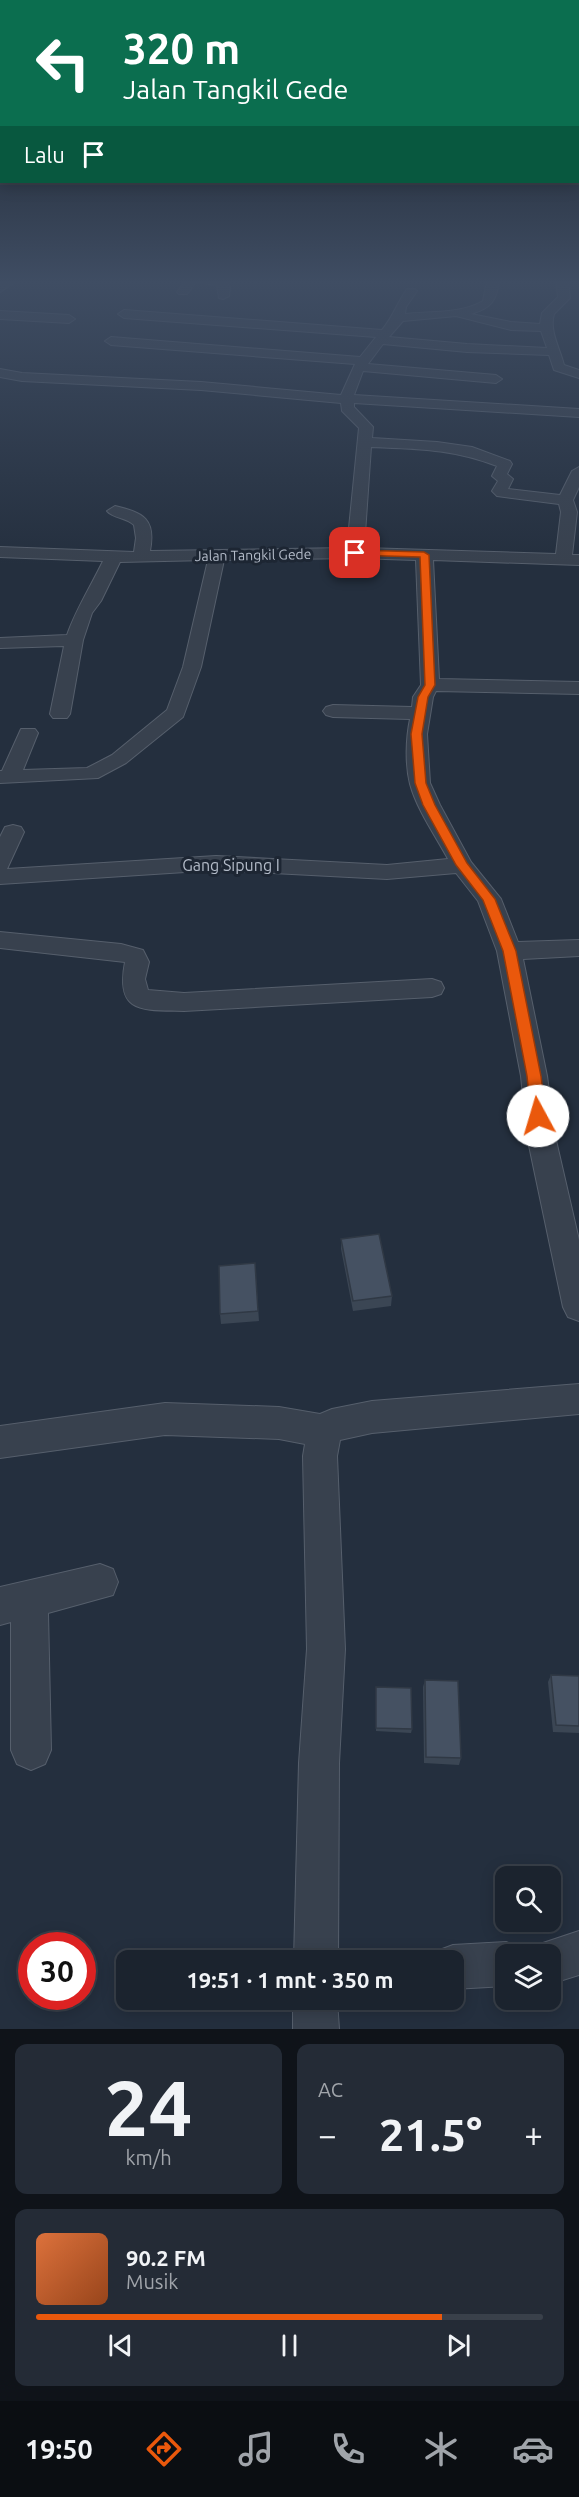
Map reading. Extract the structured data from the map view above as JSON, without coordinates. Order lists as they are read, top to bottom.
{
  "streets": {
    "street": ["Jalan Tangkil Gede", "Gang Sipung I"]
  },
  "page": {
    "turn": ["320 m", "Jalan Tangkil Gede"],
    "then": "Lalu",
    "limit": "30",
    "trip": "19:51 · 1 mnt · 350 m",
    "tile": [
      ["24", "km/h"],
      "AC"
    ],
    "heat": ["−", "21.5°", "+"],
    "song": ["90.2 FM", "Musik"],
    "tabs": "19:50"
  }
}
